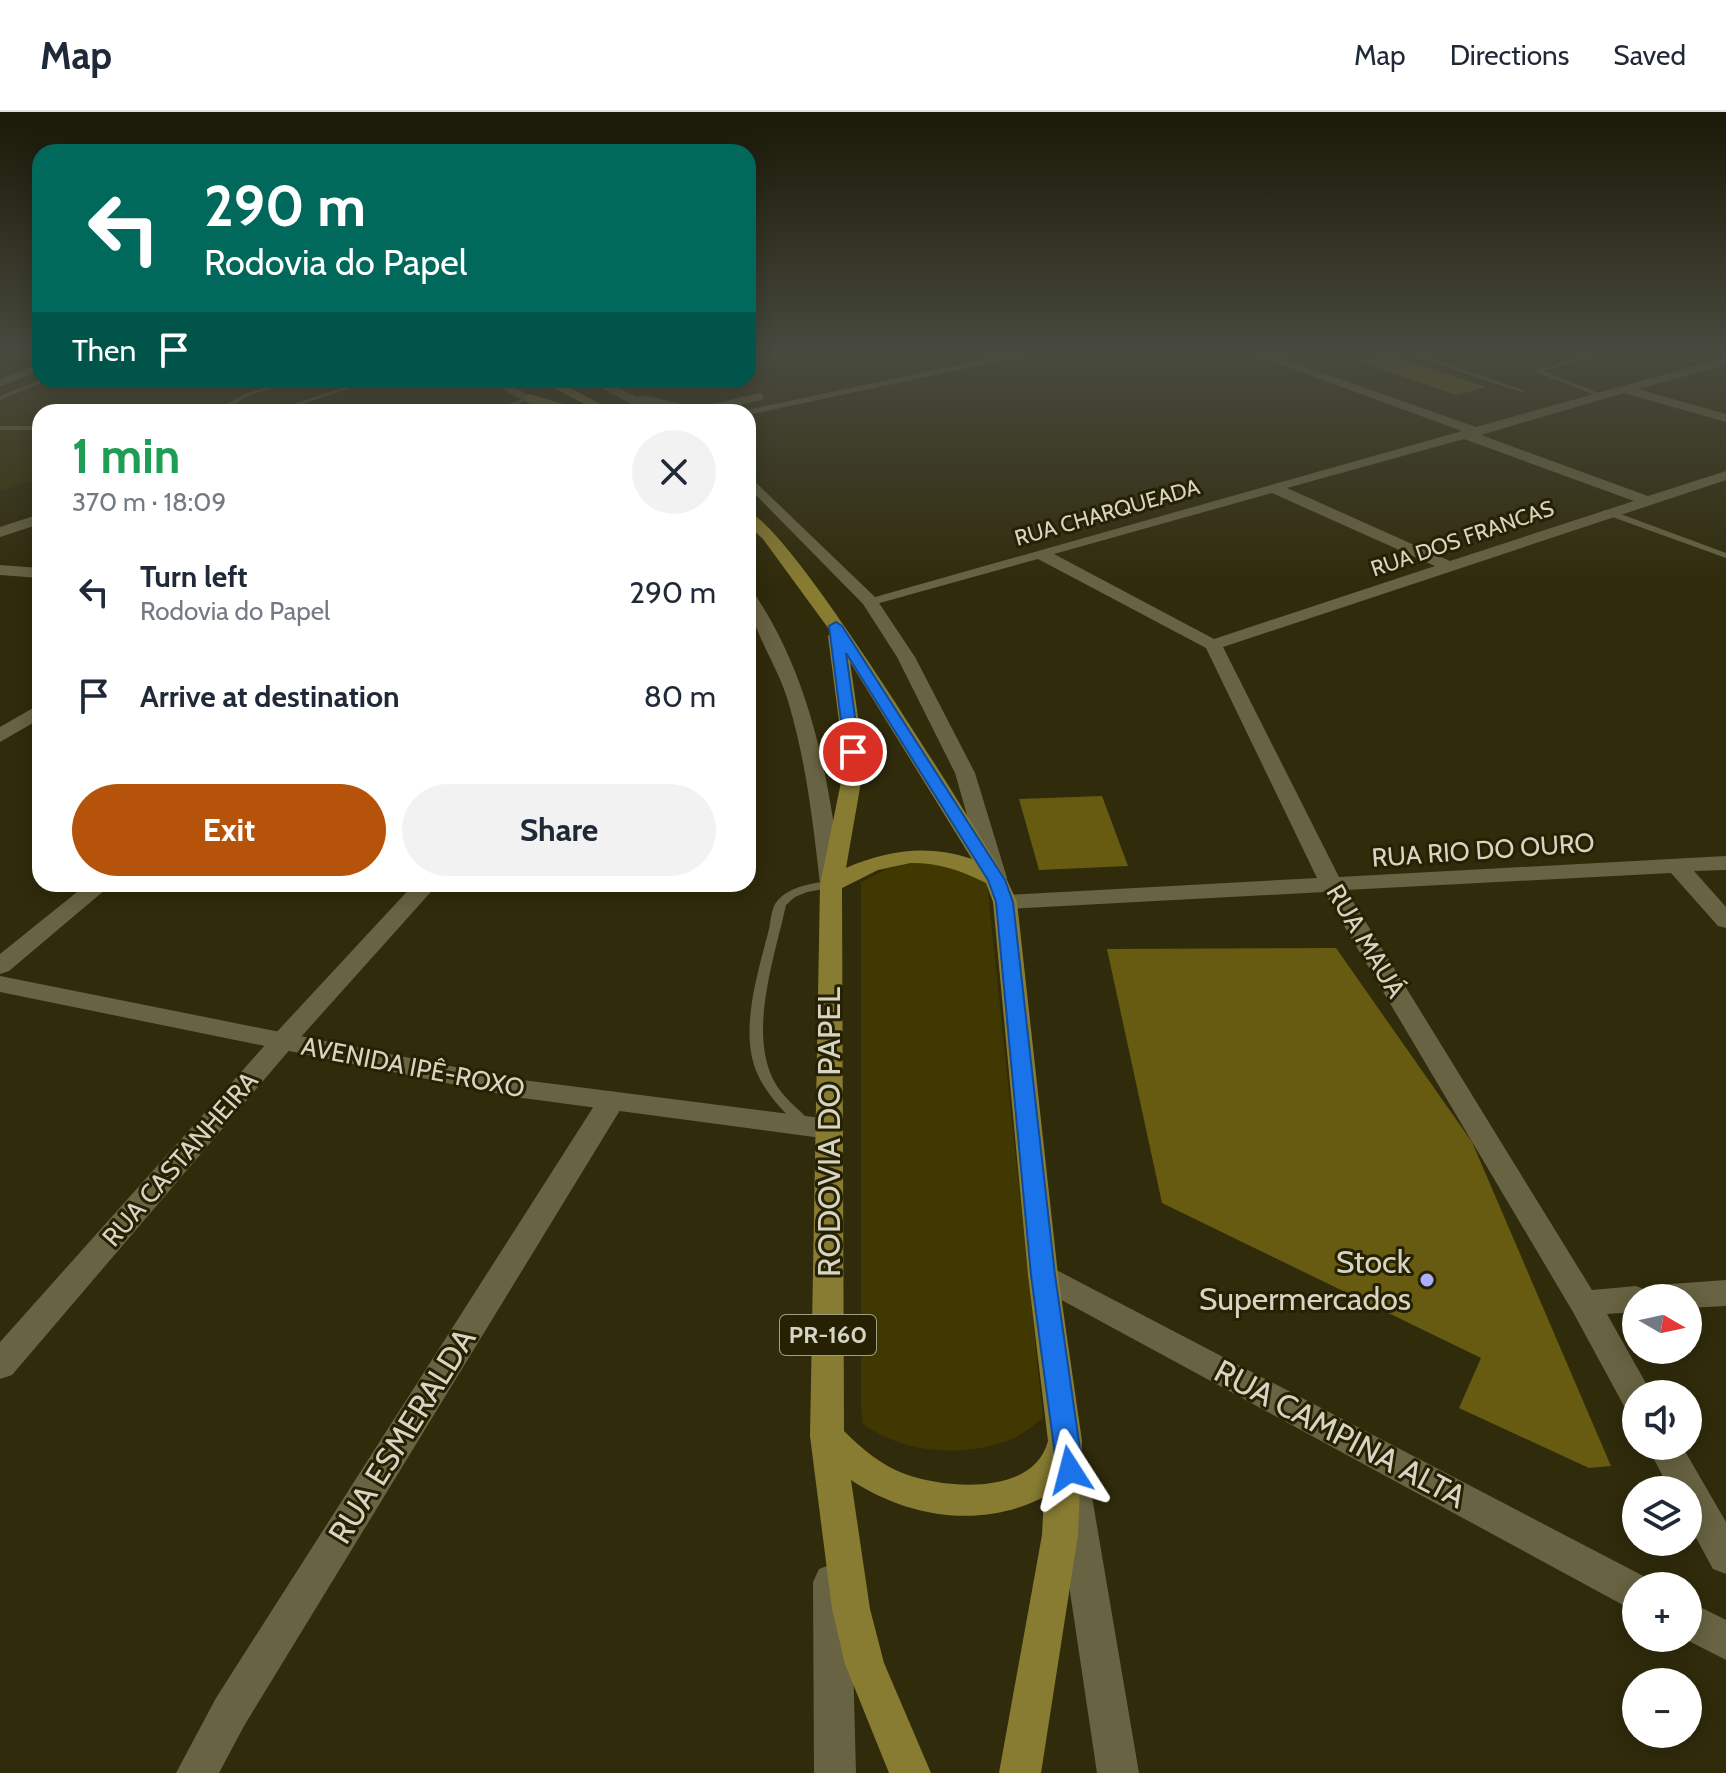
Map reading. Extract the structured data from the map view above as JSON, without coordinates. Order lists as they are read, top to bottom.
{
  "streets": {
    "main road": ["RODOVIA DO PAPEL", "PR-160"],
    "street": [
      "RUA CHARQUEADA",
      "RUA DOS FRANCAS",
      "RUA RIO DO OURO",
      "RUA MAUÁ",
      "AVENIDA IPÊ-ROXO",
      "RUA CASTANHEIRA",
      "RUA CAMPINA ALTA",
      "RUA ESMERALDA"
    ]
  },
  "crossings": [
    ["RUA DOS FRANCAS", "RUA MAUÁ"],
    ["RUA RIO DO OURO", "RUA MAUÁ"],
    ["RUA RIO DO OURO", "RODOVIA DO PAPEL"],
    ["AVENIDA IPÊ-ROXO", "RODOVIA DO PAPEL"],
    ["AVENIDA IPÊ-ROXO", "RUA CASTANHEIRA"],
    ["AVENIDA IPÊ-ROXO", "RUA ESMERALDA"],
    ["RODOVIA DO PAPEL", "RUA CAMPINA ALTA"]
  ],
  "places": ["Stock Supermercados"],
  "north": "right",
  "page": {
    "header": "Map",
    "nav": ["Map", "Directions", "Saved"],
    "turn": ["290 m", "Rodovia do Papel"],
    "then": "Then",
    "heading": ["1 min", "370 m · 18:09"],
    "list": [
      {
        "name": "Turn left",
        "note": "Rodovia do Papel",
        "value": "290 m"
      },
      {
        "name": "Arrive at destination",
        "value": "80 m"
      }
    ],
    "buttons": ["Exit", "Share"],
    "map_buttons": ["+", "−"]
  }
}
